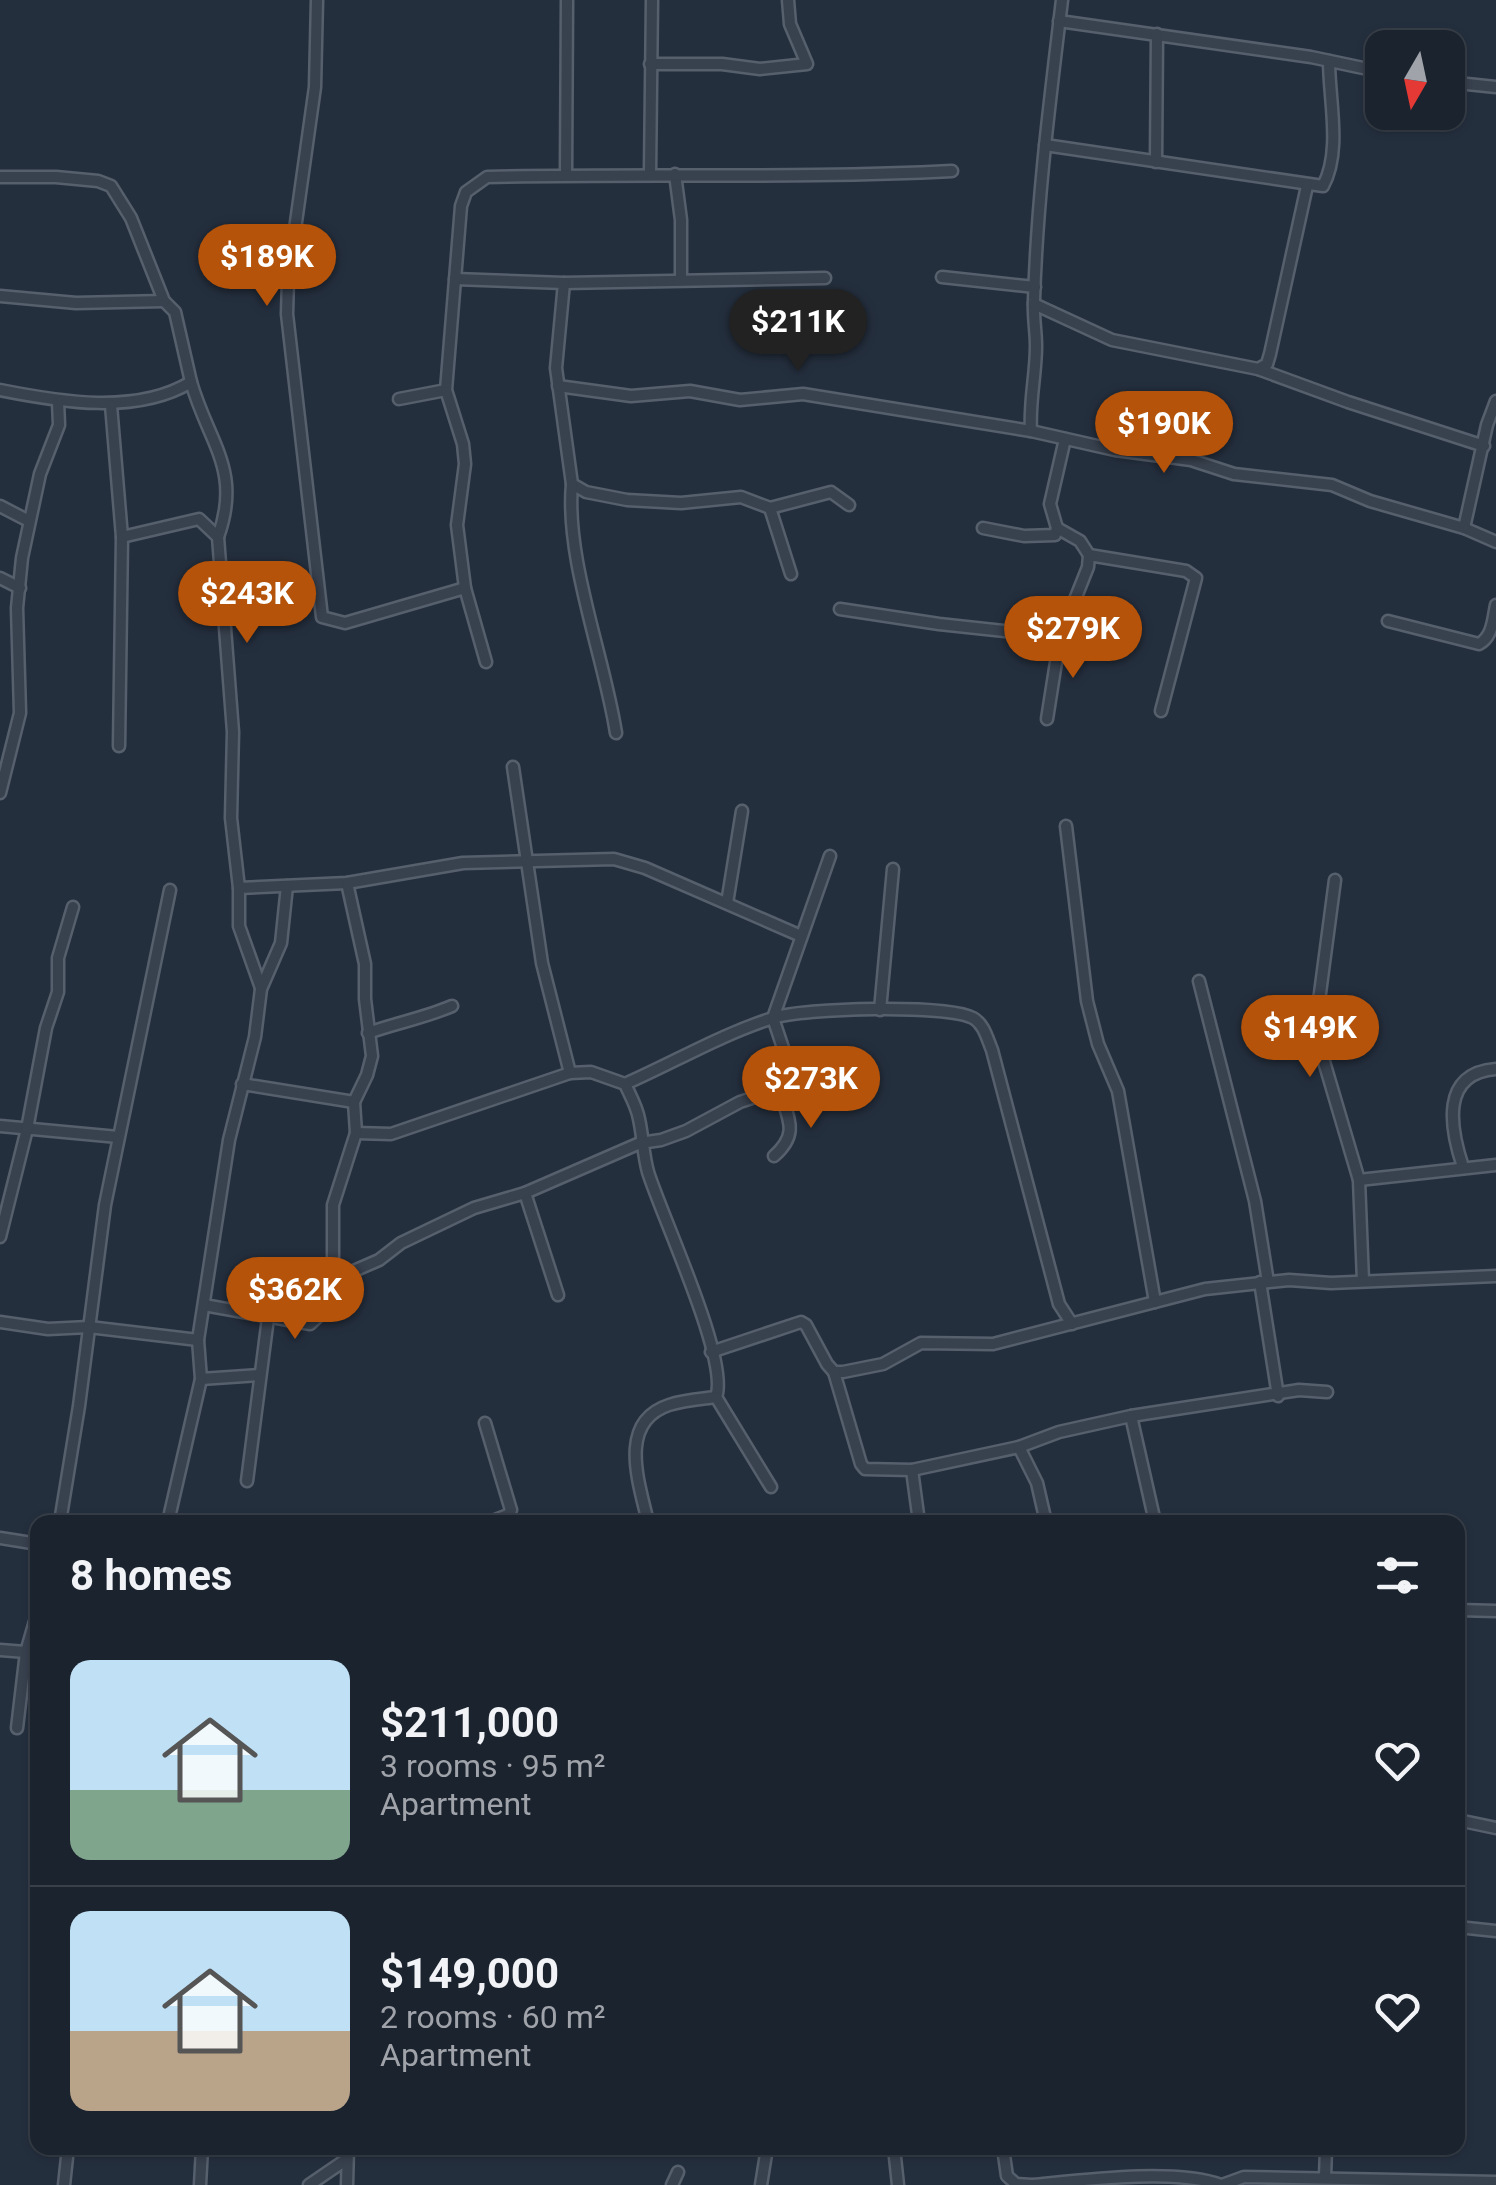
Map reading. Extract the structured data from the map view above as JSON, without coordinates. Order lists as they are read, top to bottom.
{
  "north": "bottom",
  "page": {
    "price": [
      "$189K",
      "$211K",
      "$190K",
      "$243K",
      "$279K",
      "$149K",
      "$273K",
      "$362K"
    ],
    "heading": "8 homes",
    "list": [
      {
        "name": "$211,000",
        "note": "3 rooms · 95 m² · Apartment"
      },
      {
        "name": "$149,000",
        "note": "2 rooms · 60 m² · Apartment"
      }
    ]
  }
}
